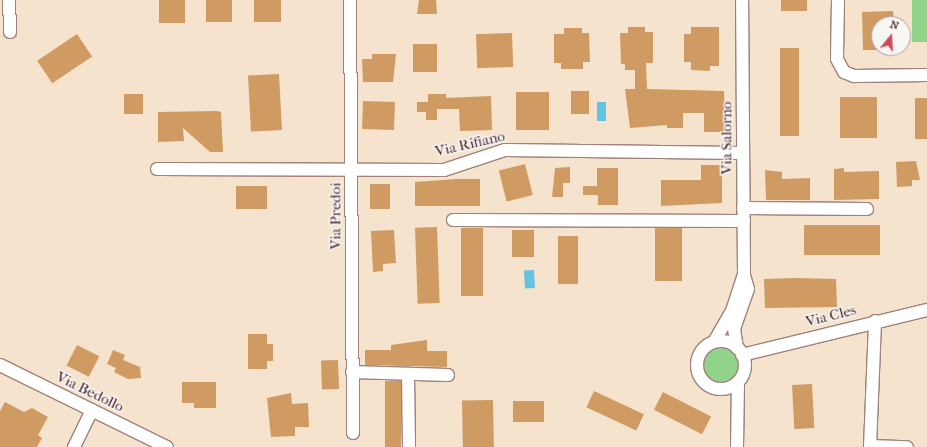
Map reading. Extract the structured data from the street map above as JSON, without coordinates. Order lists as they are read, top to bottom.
{
  "streets": {
    "street": [
      "Via Salorno",
      "Via Rifiano",
      "Via Predoi",
      "Via Cles",
      "Via Bedollo"
    ]
  },
  "crossings": [
    ["Via Salorno", "Via Rifiano"],
    ["Via Salorno", "Via Cles"],
    ["Via Rifiano", "Via Predoi"]
  ],
  "north": "top"
}
